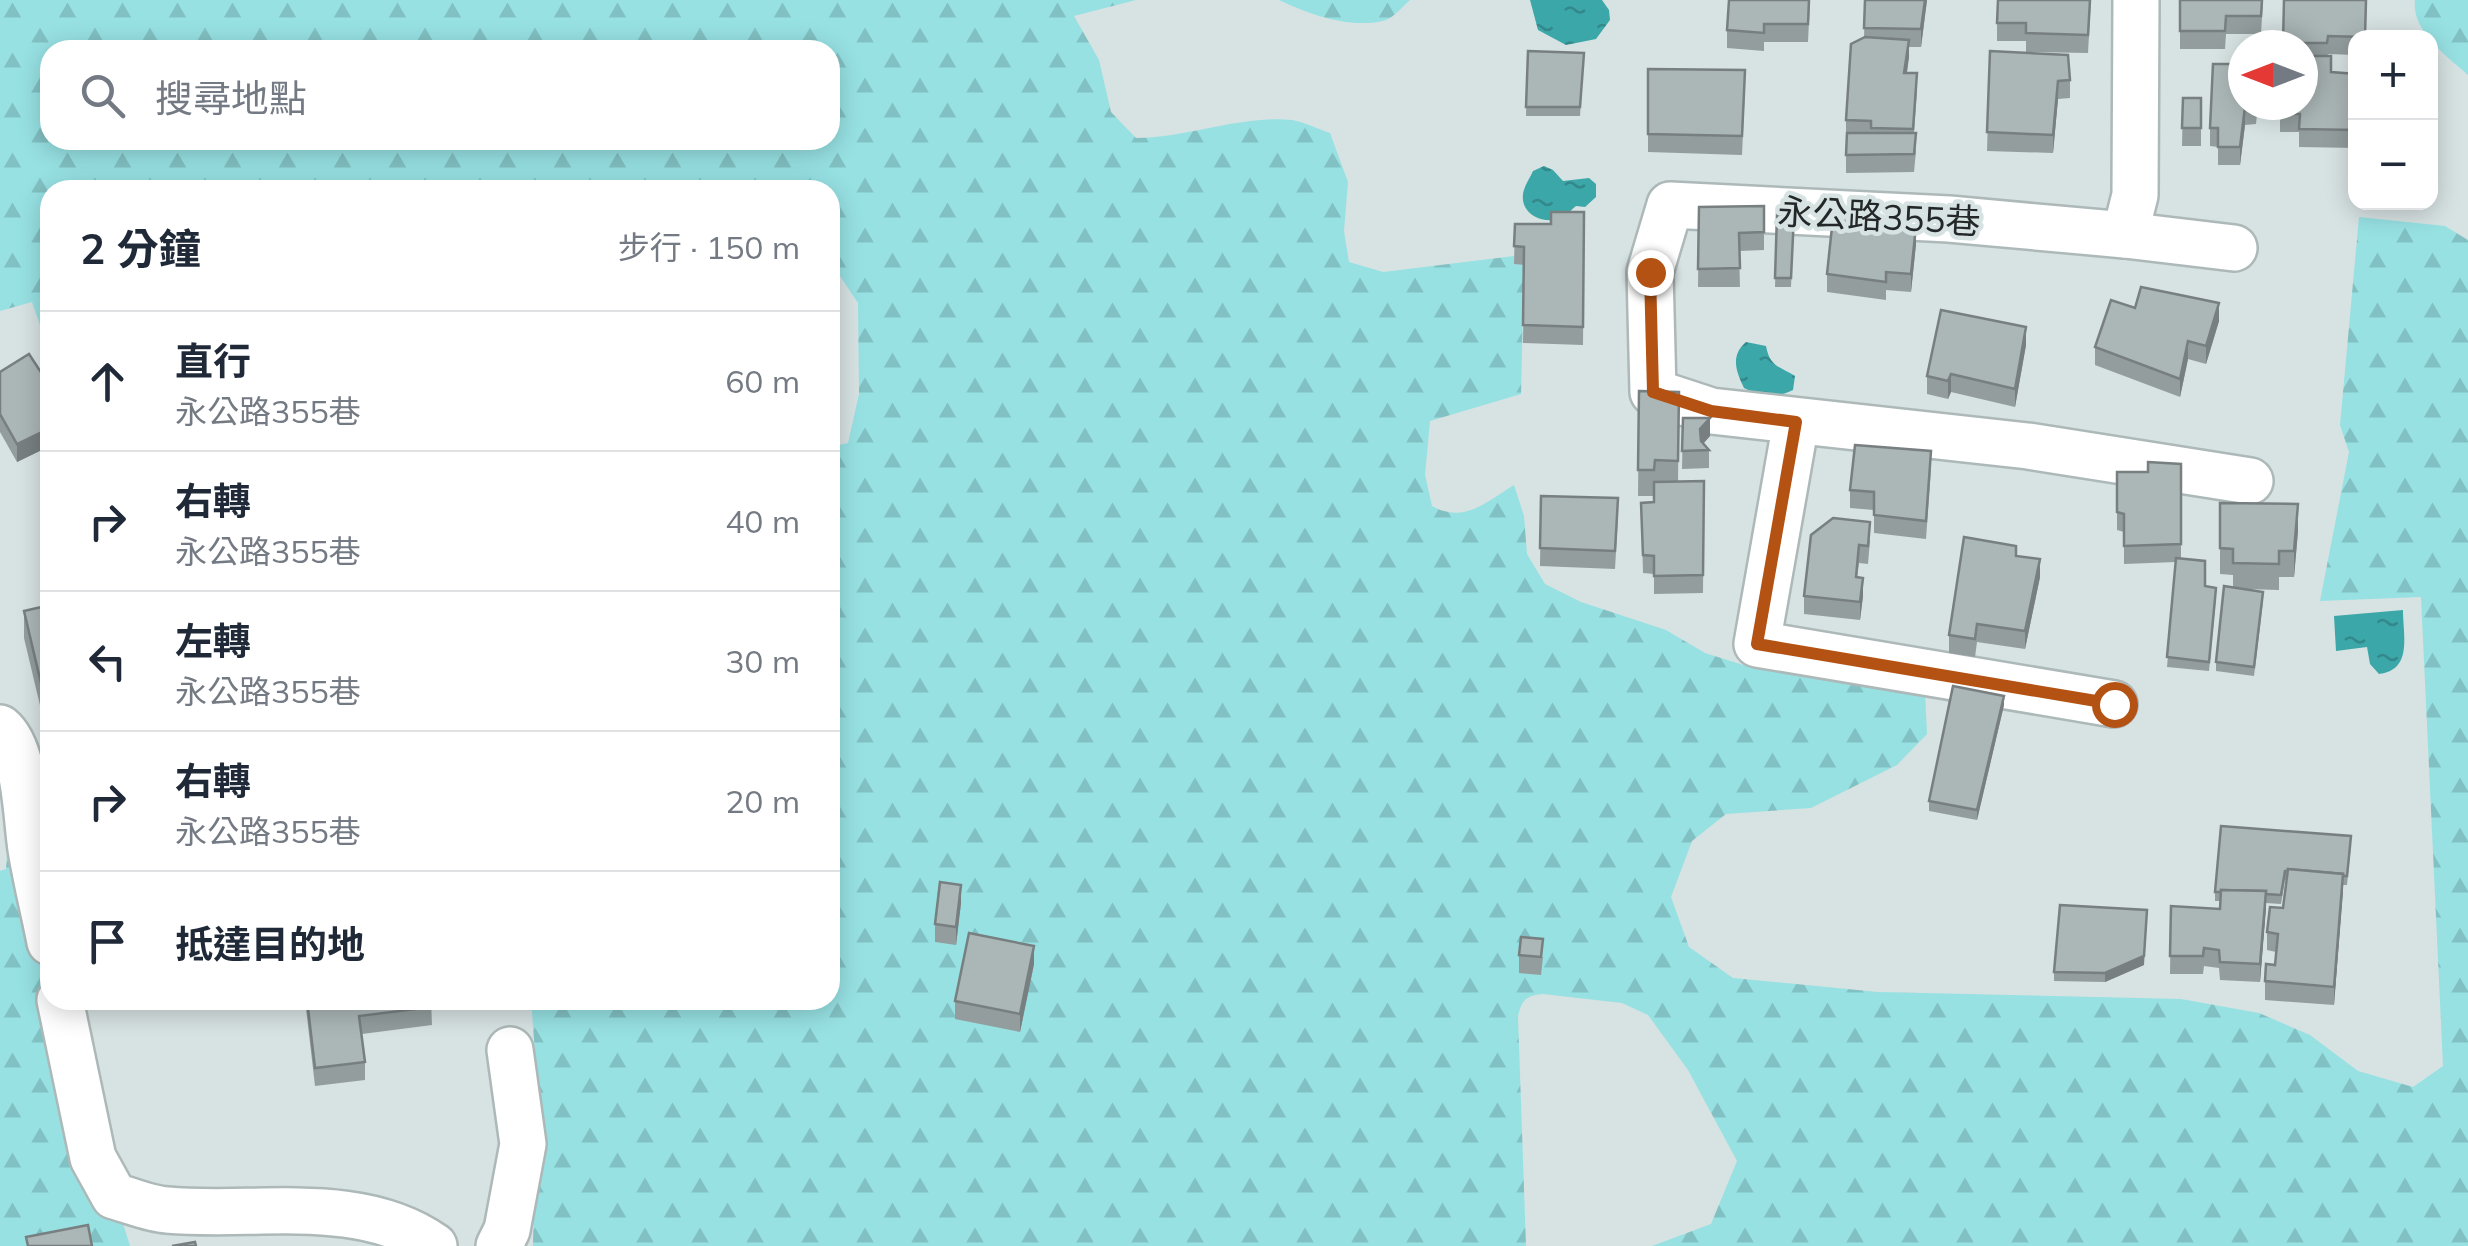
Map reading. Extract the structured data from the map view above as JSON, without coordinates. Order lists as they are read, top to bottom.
{
  "streets": {
    "lane": ["永公路355巷"]
  },
  "north": "left",
  "page": {
    "map_buttons": ["+", "−"],
    "search": "搜尋地點",
    "heading": ["2 分鐘", "步行 · 150 m"],
    "list": [
      ["直行", "永公路355巷", "60 m"],
      ["右轉", "永公路355巷", "40 m"],
      ["左轉", "永公路355巷", "30 m"],
      ["右轉", "永公路355巷", "20 m"],
      "抵達目的地"
    ]
  }
}
